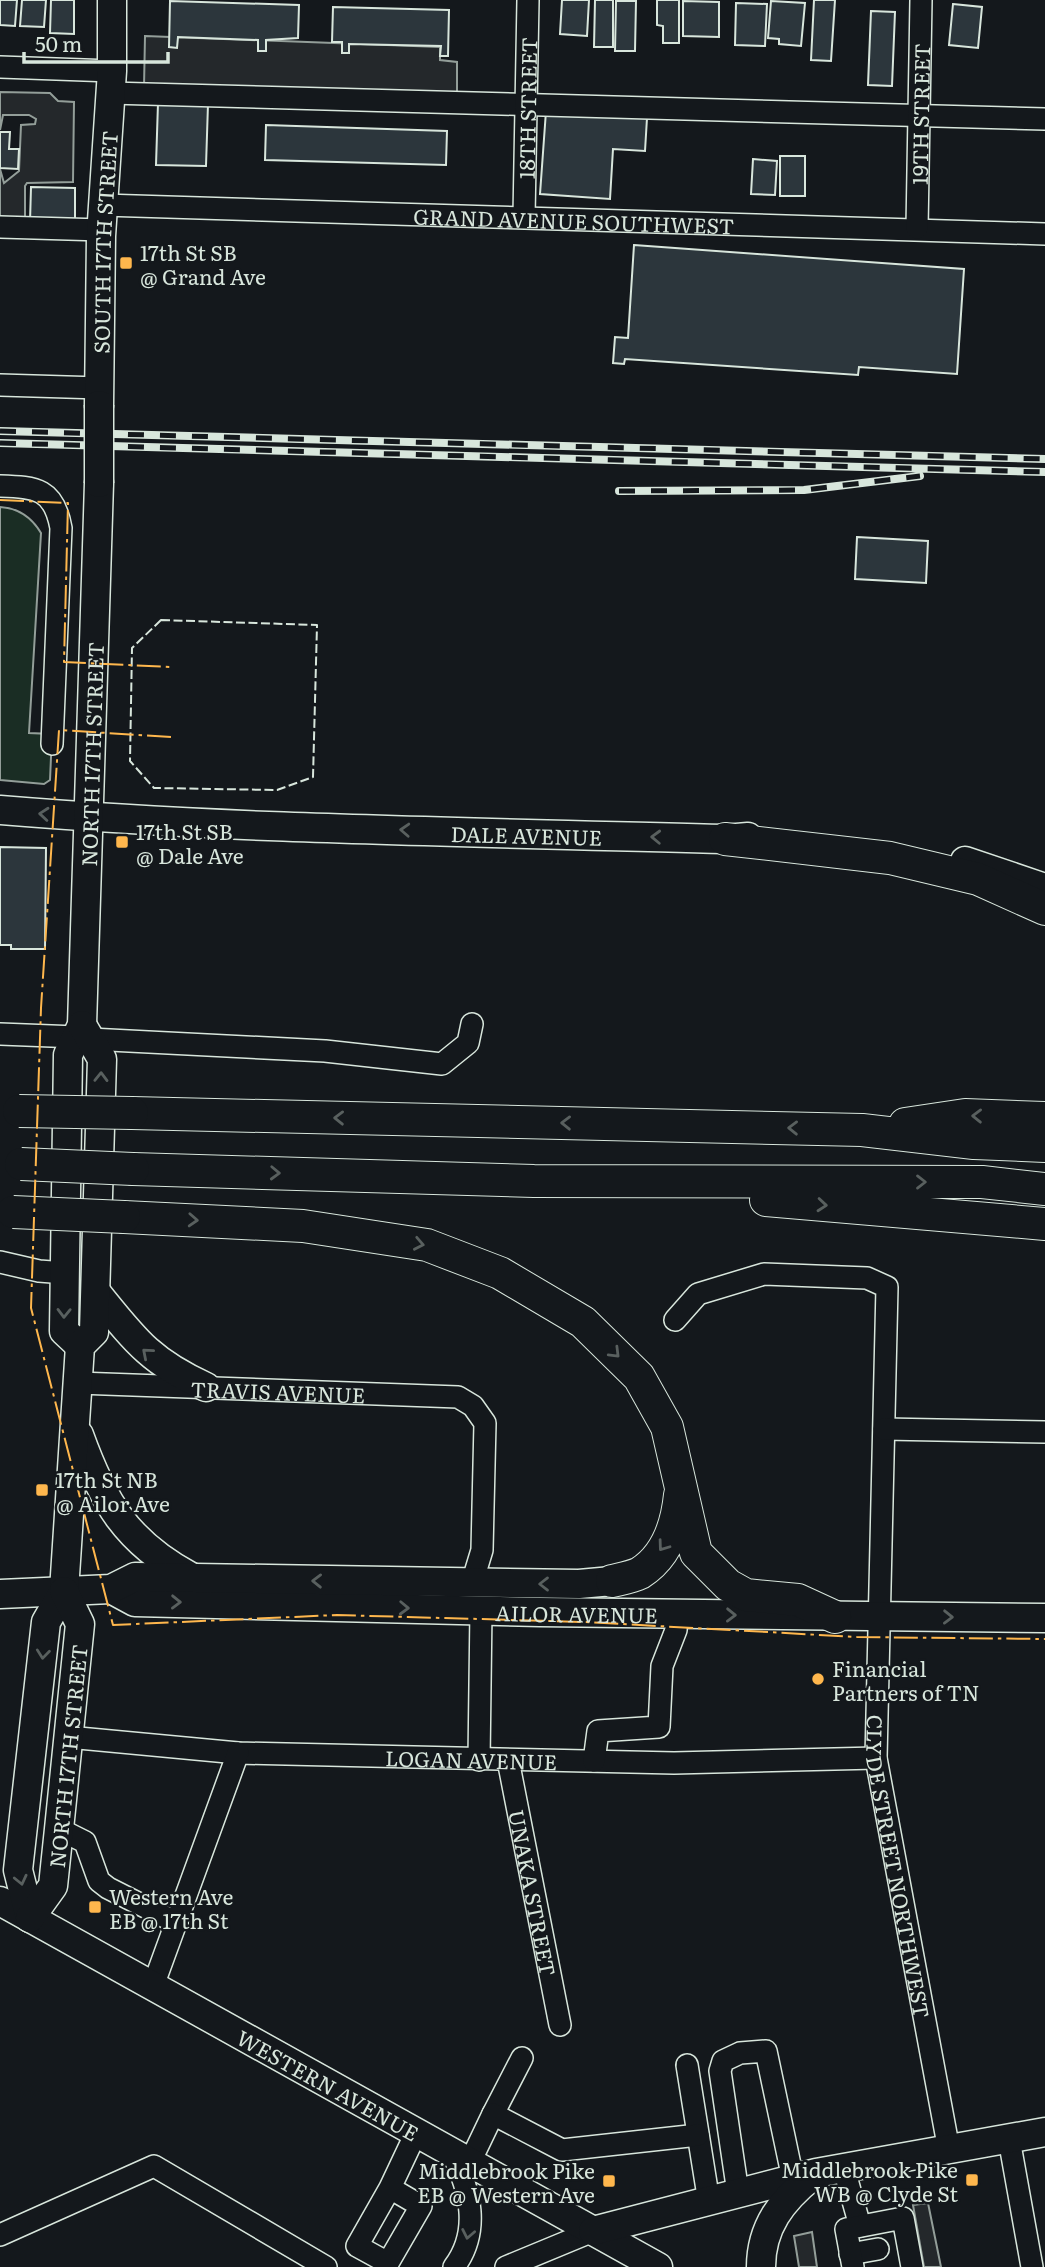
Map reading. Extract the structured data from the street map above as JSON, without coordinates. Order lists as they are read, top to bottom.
{
  "streets": {
    "main road": [
      "SOUTH 17TH STREET",
      "NORTH 17TH STREET",
      "DALE AVENUE",
      "AILOR AVENUE",
      "WESTERN AVENUE"
    ],
    "street": [
      "18TH STREET",
      "19TH STREET",
      "GRAND AVENUE SOUTHWEST",
      "TRAVIS AVENUE",
      "LOGAN AVENUE",
      "CLYDE STREET NORTHWEST",
      "UNAKA STREET"
    ]
  },
  "crossings": [
    ["18TH STREET", "GRAND AVENUE SOUTHWEST"],
    ["19TH STREET", "GRAND AVENUE SOUTHWEST"],
    ["GRAND AVENUE SOUTHWEST", "SOUTH 17TH STREET"],
    ["SOUTH 17TH STREET", "NORTH 17TH STREET"],
    ["NORTH 17TH STREET", "DALE AVENUE"],
    ["NORTH 17TH STREET", "TRAVIS AVENUE"],
    ["NORTH 17TH STREET", "AILOR AVENUE"],
    ["NORTH 17TH STREET", "LOGAN AVENUE"],
    ["NORTH 17TH STREET", "WESTERN AVENUE"],
    ["TRAVIS AVENUE", "AILOR AVENUE"],
    ["AILOR AVENUE", "CLYDE STREET NORTHWEST"],
    ["LOGAN AVENUE", "CLYDE STREET NORTHWEST"],
    ["LOGAN AVENUE", "UNAKA STREET"]
  ],
  "one_way": ["DALE AVENUE"],
  "places": {
    "transit": [
      "17th St SB @ Grand Ave",
      "17th St SB @ Dale Ave",
      "17th St NB @ Ailor Ave",
      "Western Ave EB @ 17th St",
      "Middlebrook Pike WB @ Clyde St",
      "Middlebrook Pike EB @ Western Ave"
    ],
    "other": ["Financial Partners of TN"]
  },
  "scale_bar": "50 m"
}
